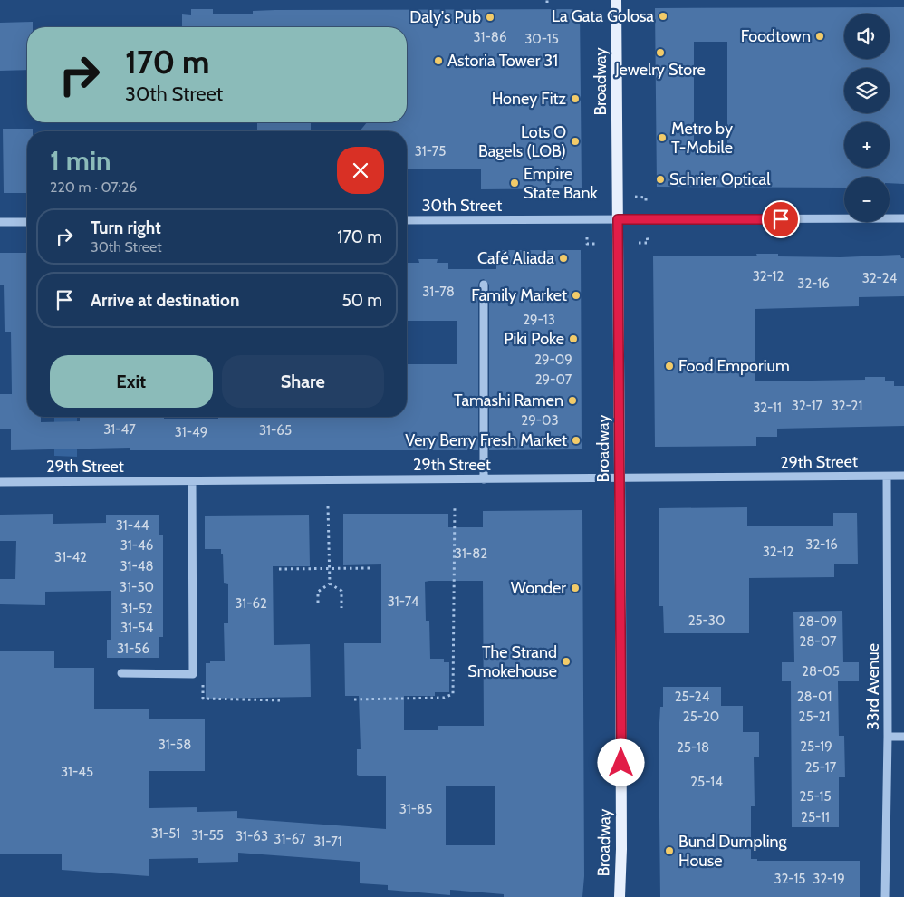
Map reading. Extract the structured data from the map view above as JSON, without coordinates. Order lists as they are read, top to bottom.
{
  "streets": {
    "main road": ["Broadway"],
    "street": ["30th Street", "29th Street", "33rd Avenue"]
  },
  "crossings": [
    ["Broadway", "30th Street"],
    ["Broadway", "29th Street"],
    ["29th Street", "33rd Avenue"]
  ],
  "places": [
    "La Gata Golosa",
    "Daly's Pub",
    "Foodtown",
    "Jewelry Store",
    "Astoria Tower 31",
    "Honey Fitz",
    "Metro by T-Mobile",
    "Lots O Bagels (LOB)",
    "Schrier Optical",
    "Empire State Bank",
    "Café Aliada",
    "Family Market",
    "Piki Poke",
    "Food Emporium",
    "Tamashi Ramen",
    "Very Berry Fresh Market",
    "Wonder",
    "The Strand Smokehouse",
    "Bund Dumpling House"
  ],
  "house_numbers": [
    "31-86",
    "30-15",
    "31-75",
    "32-12",
    "32-24",
    "32-16",
    "31-78",
    "29-13",
    "29-09",
    "29-07",
    "32-17",
    "32-21",
    "32-11",
    "29-03",
    "31-47",
    "31-65",
    "31-49",
    "31-44",
    "32-16",
    "31-46",
    "32-12",
    "31-82",
    "31-42",
    "31-48",
    "31-50",
    "31-74",
    "31-62",
    "31-52",
    "25-30",
    "28-09",
    "31-54",
    "28-07",
    "31-56",
    "28-05",
    "25-24",
    "28-01",
    "25-20",
    "25-21",
    "31-58",
    "25-19",
    "25-18",
    "25-17",
    "31-45",
    "25-14",
    "25-15",
    "31-85",
    "25-11",
    "31-51",
    "31-55",
    "31-63",
    "31-67",
    "31-71",
    "32-15",
    "32-19"
  ],
  "page": {
    "map_buttons": ["+", "−"],
    "turn": ["170 m", "30th Street"],
    "heading": ["1 min", "220 m · 07:26"],
    "list": [
      {
        "name": "Turn right",
        "note": "30th Street",
        "value": "170 m"
      },
      {
        "name": "Arrive at destination",
        "value": "50 m"
      }
    ],
    "buttons": ["Exit", "Share"]
  }
}
